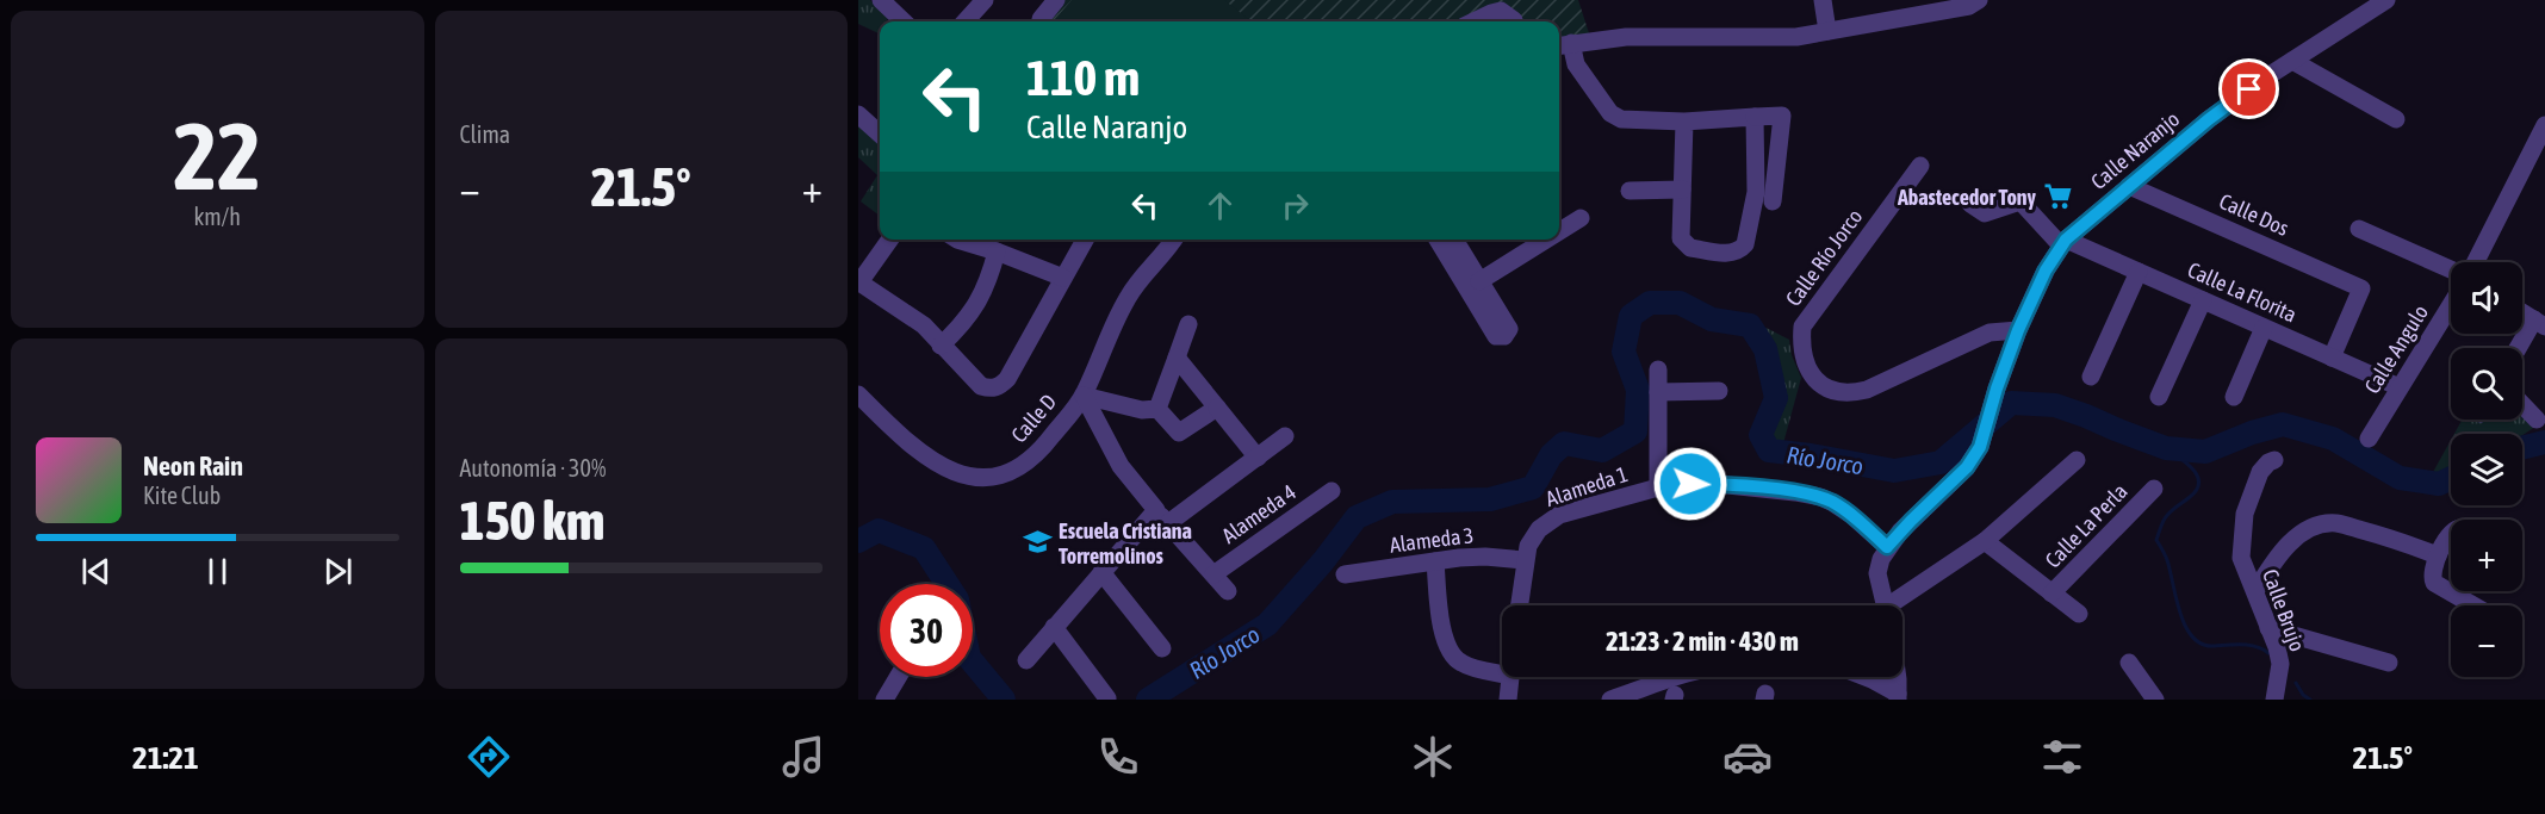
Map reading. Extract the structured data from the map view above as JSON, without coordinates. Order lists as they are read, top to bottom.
{
  "streets": {
    "street": [
      "Calle Naranjo",
      "Calle Dos",
      "Calle Río Jorco",
      "Calle La Florita",
      "Calle Angulo",
      "Calle D",
      "Alameda 1",
      "Alameda 4",
      "Calle La Perla",
      "Alameda 3",
      "Calle Brujo"
    ]
  },
  "crossings": [
    ["Calle Naranjo", "Calle Dos"],
    ["Calle Naranjo", "Calle Río Jorco"],
    ["Calle Naranjo", "Calle La Florita"],
    ["Calle Naranjo", "Alameda 1"],
    ["Calle Dos", "Calle La Florita"],
    ["Calle La Florita", "Calle Angulo"],
    ["Alameda 1", "Alameda 3"]
  ],
  "water": ["Río Jorco"],
  "places": {
    "supermarket": ["Abastecedor Tony"],
    "school or university": ["Escuela Cristiana Torremolinos"]
  },
  "page": {
    "tile": [
      ["22", "km/h"],
      "Clima",
      ["Autonomía · 30%", "150 km"]
    ],
    "turn": ["110 m", "Calle Naranjo"],
    "heat": ["−", "21.5°", "+"],
    "map_buttons": ["+", "−"],
    "song": ["Neon Rain", "Kite Club"],
    "limit": "30",
    "trip": "21:23 · 2 min · 430 m",
    "tabs": ["21:21", "21.5°"]
  }
}
